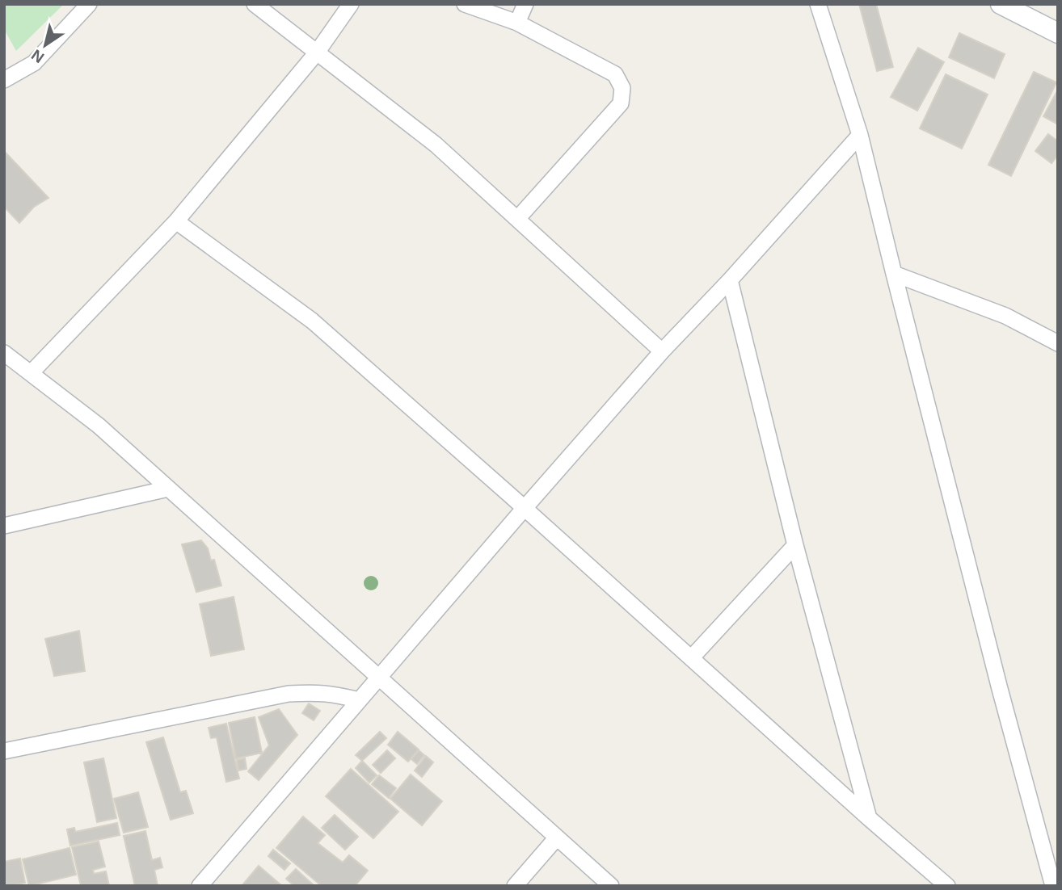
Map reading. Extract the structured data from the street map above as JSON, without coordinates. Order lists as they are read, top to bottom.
{
  "north": "bottom left"
}
